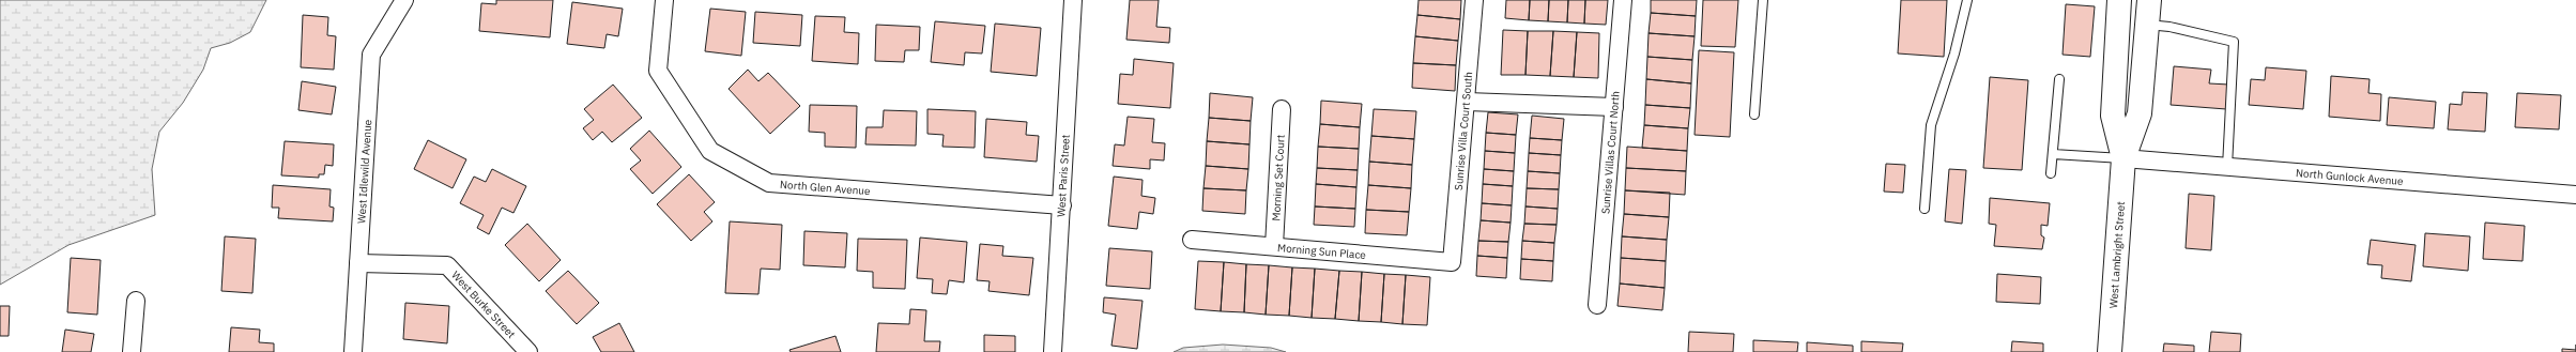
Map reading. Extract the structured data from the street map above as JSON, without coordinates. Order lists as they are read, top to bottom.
{
  "streets": {
    "main road": ["West Lambright Street"],
    "street": [
      "Sunrise Villa Court South",
      "Sunrise Villas Court North",
      "West Idlewild Avenue",
      "West Paris Street",
      "North Gunlock Avenue",
      "Morning Set Court",
      "North Glen Avenue",
      "Morning Sun Place",
      "West Burke Street"
    ]
  },
  "crossings": [
    ["Sunrise Villa Court South", "Morning Sun Place"],
    ["West Idlewild Avenue", "West Burke Street"],
    ["West Paris Street", "North Glen Avenue"],
    ["North Gunlock Avenue", "West Lambright Street"],
    ["Morning Set Court", "Morning Sun Place"]
  ]
}
